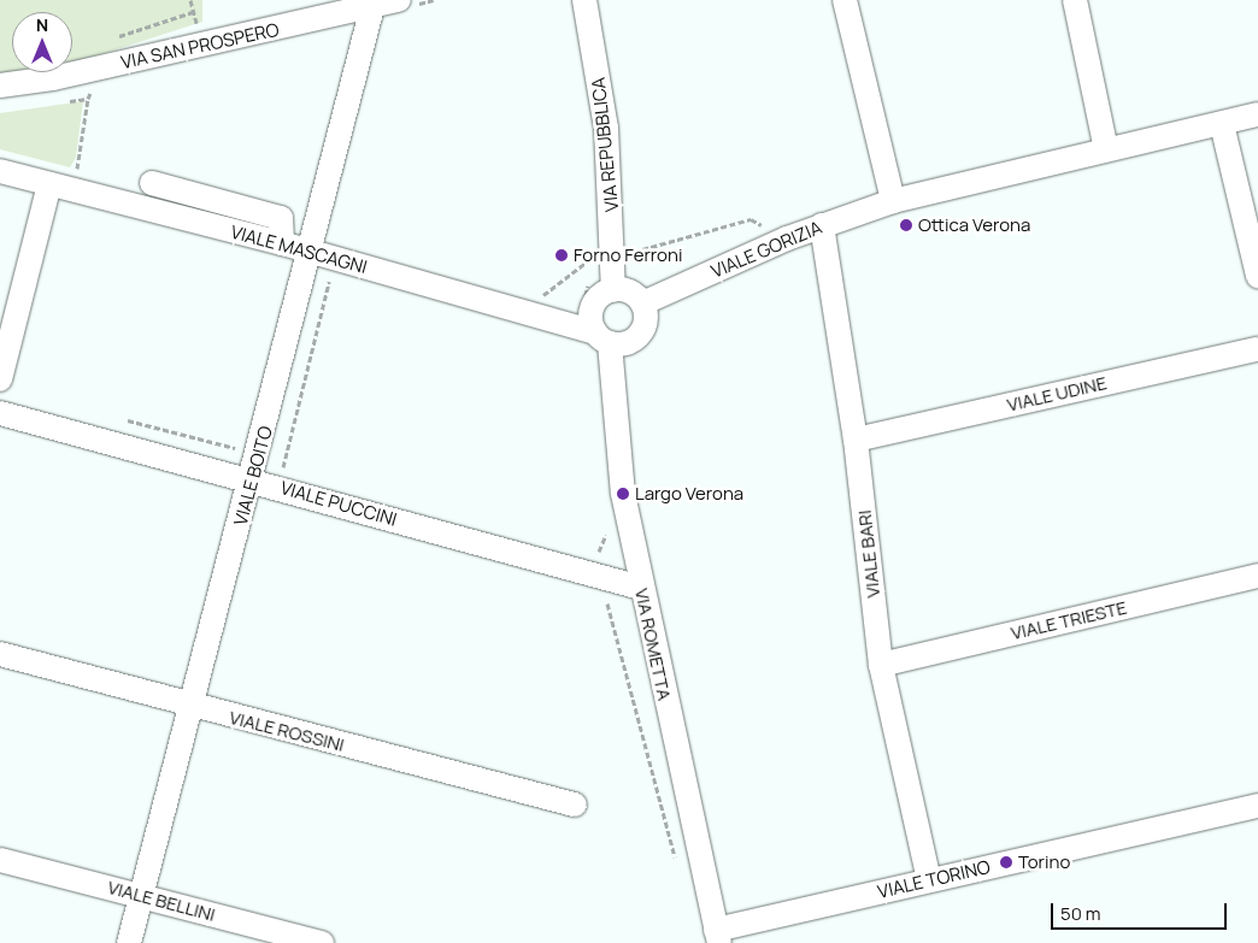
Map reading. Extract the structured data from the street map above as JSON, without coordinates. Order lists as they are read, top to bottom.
{
  "streets": {
    "street": [
      "VIA SAN PROSPERO",
      "VIA REPUBBLICA",
      "VIALE MASCAGNI",
      "VIALE GORIZIA",
      "VIALE UDINE",
      "VIALE BOITO",
      "VIALE PUCCINI",
      "VIALE BARI",
      "VIALE TRIESTE",
      "VIA ROMETTA",
      "VIALE ROSSINI",
      "VIALE TORINO",
      "VIALE BELLINI"
    ]
  },
  "crossings": [
    ["VIA SAN PROSPERO", "VIALE BOITO"],
    ["VIA REPUBBLICA", "VIALE MASCAGNI"],
    ["VIA REPUBBLICA", "VIALE GORIZIA"],
    ["VIA REPUBBLICA", "VIA ROMETTA"],
    ["VIALE MASCAGNI", "VIALE GORIZIA"],
    ["VIALE MASCAGNI", "VIALE BOITO"],
    ["VIALE MASCAGNI", "VIA ROMETTA"],
    ["VIALE GORIZIA", "VIALE BARI"],
    ["VIALE GORIZIA", "VIA ROMETTA"],
    ["VIALE UDINE", "VIALE BARI"],
    ["VIALE BOITO", "VIALE PUCCINI"],
    ["VIALE BOITO", "VIALE ROSSINI"],
    ["VIALE BOITO", "VIALE BELLINI"],
    ["VIALE PUCCINI", "VIA ROMETTA"],
    ["VIALE BARI", "VIALE TRIESTE"],
    ["VIALE BARI", "VIALE TORINO"],
    ["VIA ROMETTA", "VIALE TORINO"]
  ],
  "places": [
    "Ottica Verona",
    "Forno Ferroni",
    "Largo Verona",
    "Torino"
  ],
  "scale_bar": "50 m",
  "north": "top"
}
